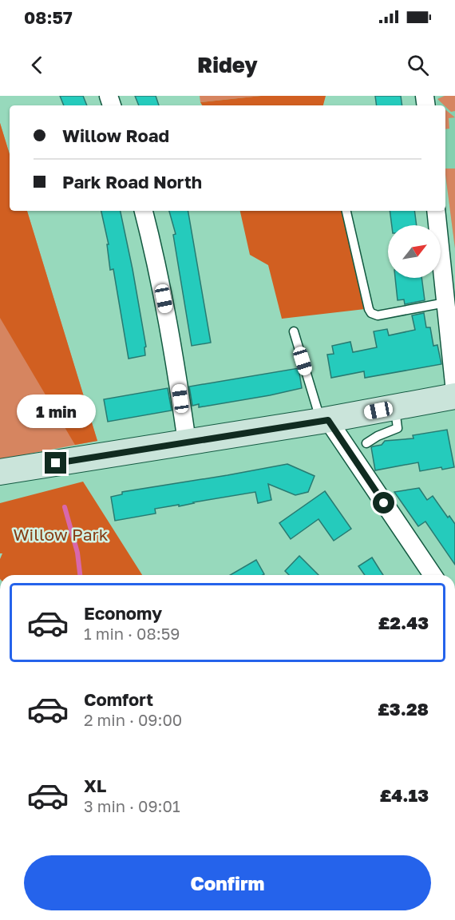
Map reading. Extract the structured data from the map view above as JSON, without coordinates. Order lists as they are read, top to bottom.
{
  "parks": ["Willow Park"],
  "north": "top right",
  "page": {
    "status": "08:57",
    "header": "Ridey",
    "banner": ["Willow Road", "Park Road North"],
    "bubble": "1 min",
    "list": [
      {
        "name": "Economy",
        "note": "1 min · 08:59",
        "value": "£2.43"
      },
      {
        "name": "Comfort",
        "note": "2 min · 09:00",
        "value": "£3.28"
      },
      {
        "name": "XL",
        "note": "3 min · 09:01",
        "value": "£4.13"
      }
    ],
    "buttons": "Confirm"
  }
}
